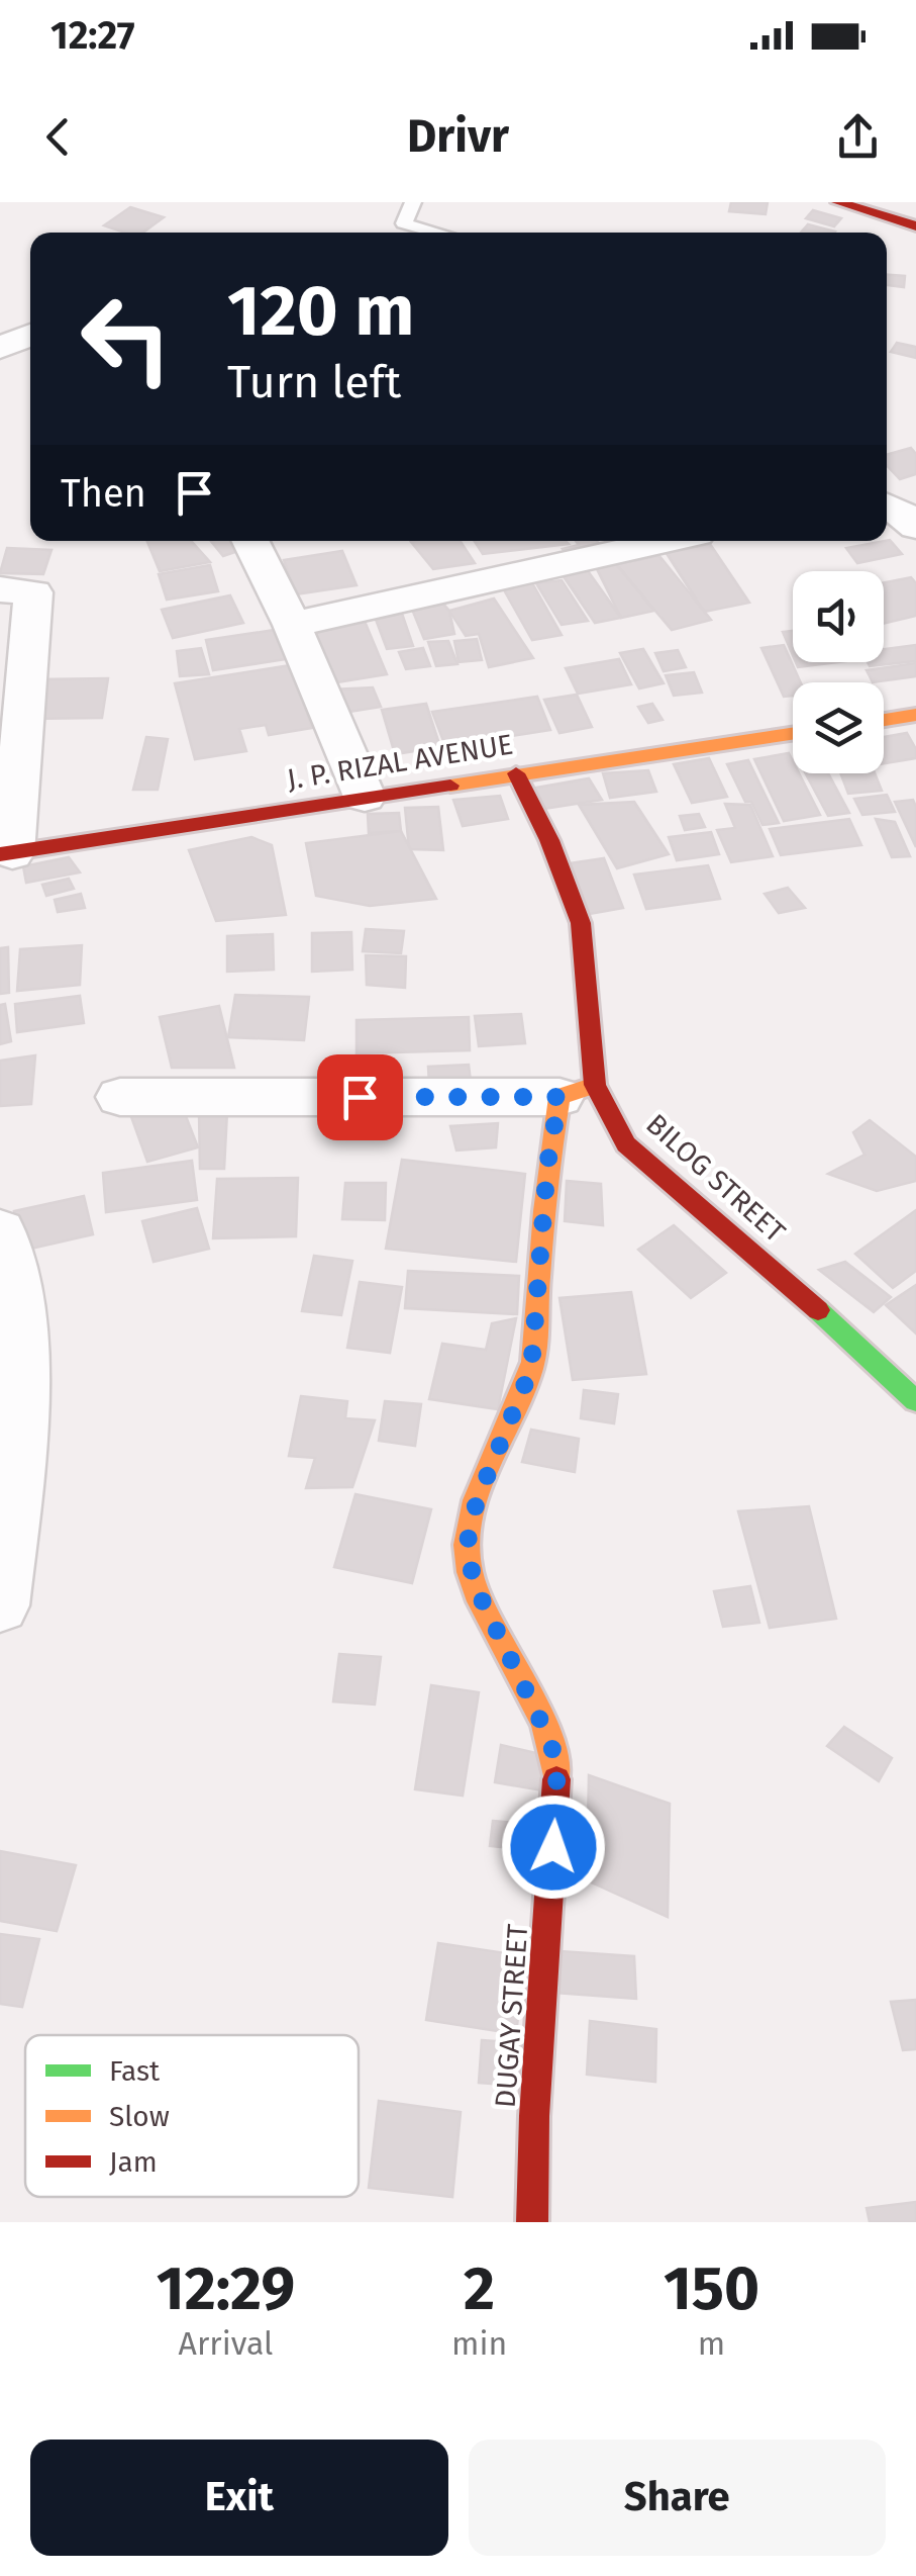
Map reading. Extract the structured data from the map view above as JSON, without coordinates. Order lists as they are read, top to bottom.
{
  "streets": {
    "street": ["J. P. RIZAL AVENUE", "BILOG STREET", "DUGAY STREET"]
  },
  "crossings": [
    ["J. P. RIZAL AVENUE", "BILOG STREET"],
    ["BILOG STREET", "DUGAY STREET"]
  ],
  "legend": ["Fast", "Slow", "Jam"],
  "page": {
    "status": "12:27",
    "header": "Drivr",
    "turn": ["120 m", "Turn left"],
    "then": "Then",
    "eta": [
      "12:29",
      "Arrival",
      "2",
      "min",
      "150",
      "m"
    ],
    "buttons": ["Exit", "Share"]
  }
}
